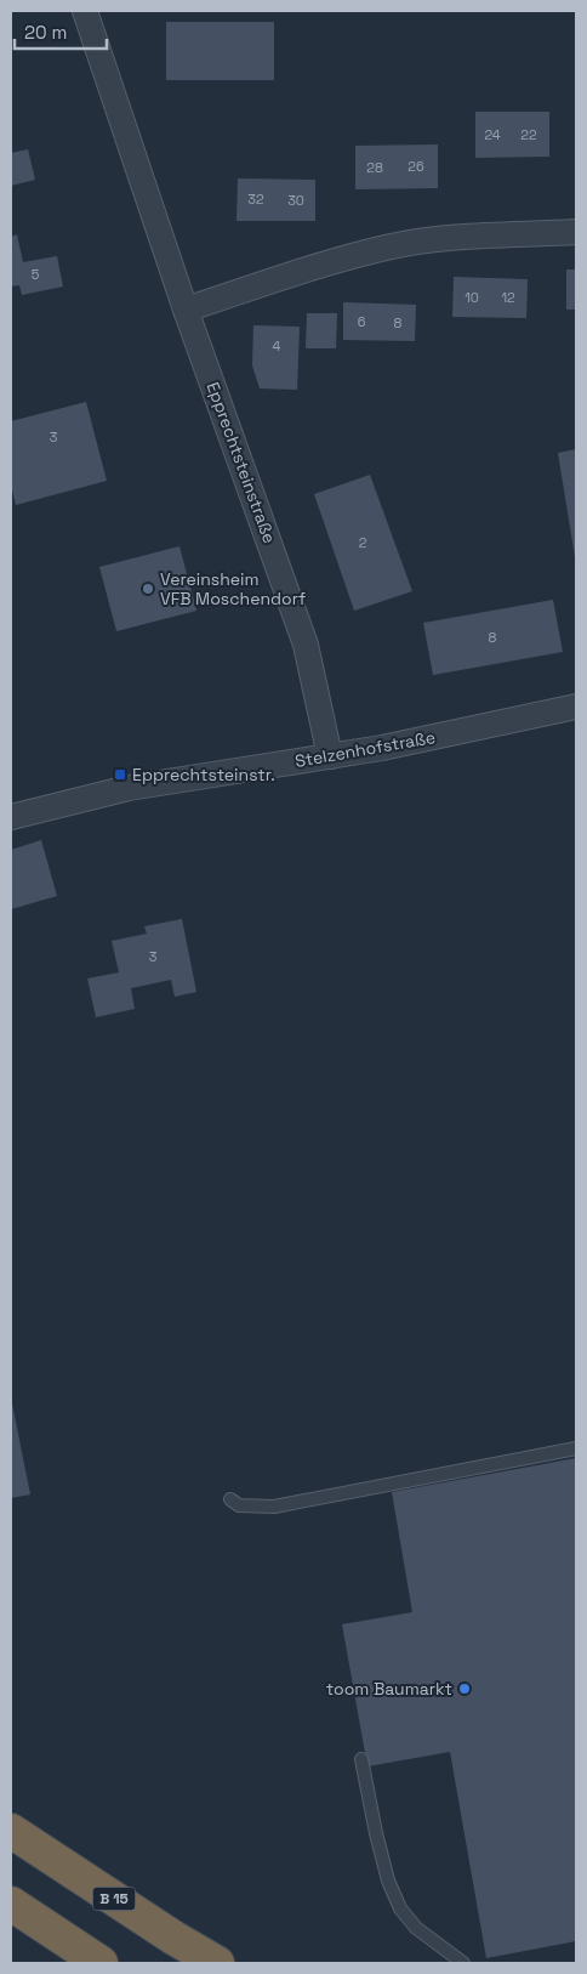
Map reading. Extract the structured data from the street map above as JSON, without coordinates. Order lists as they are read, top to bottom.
{
  "streets": {
    "highway": ["B 15"],
    "street": ["Epprechtsteinstraße", "Stelzenhofstraße"]
  },
  "crossings": [
    ["Epprechtsteinstraße", "Stelzenhofstraße"]
  ],
  "places": {
    "other": ["Vereinsheim VFB Moschendorf", "toom Baumarkt"],
    "transit": ["Epprechtsteinstr."]
  },
  "house_numbers": [
    "24",
    "22",
    "26",
    "28",
    "32",
    "30",
    "5",
    "10",
    "12",
    "6",
    "8",
    "4",
    "3",
    "2",
    "8",
    "3"
  ],
  "scale_bar": "20 m"
}
